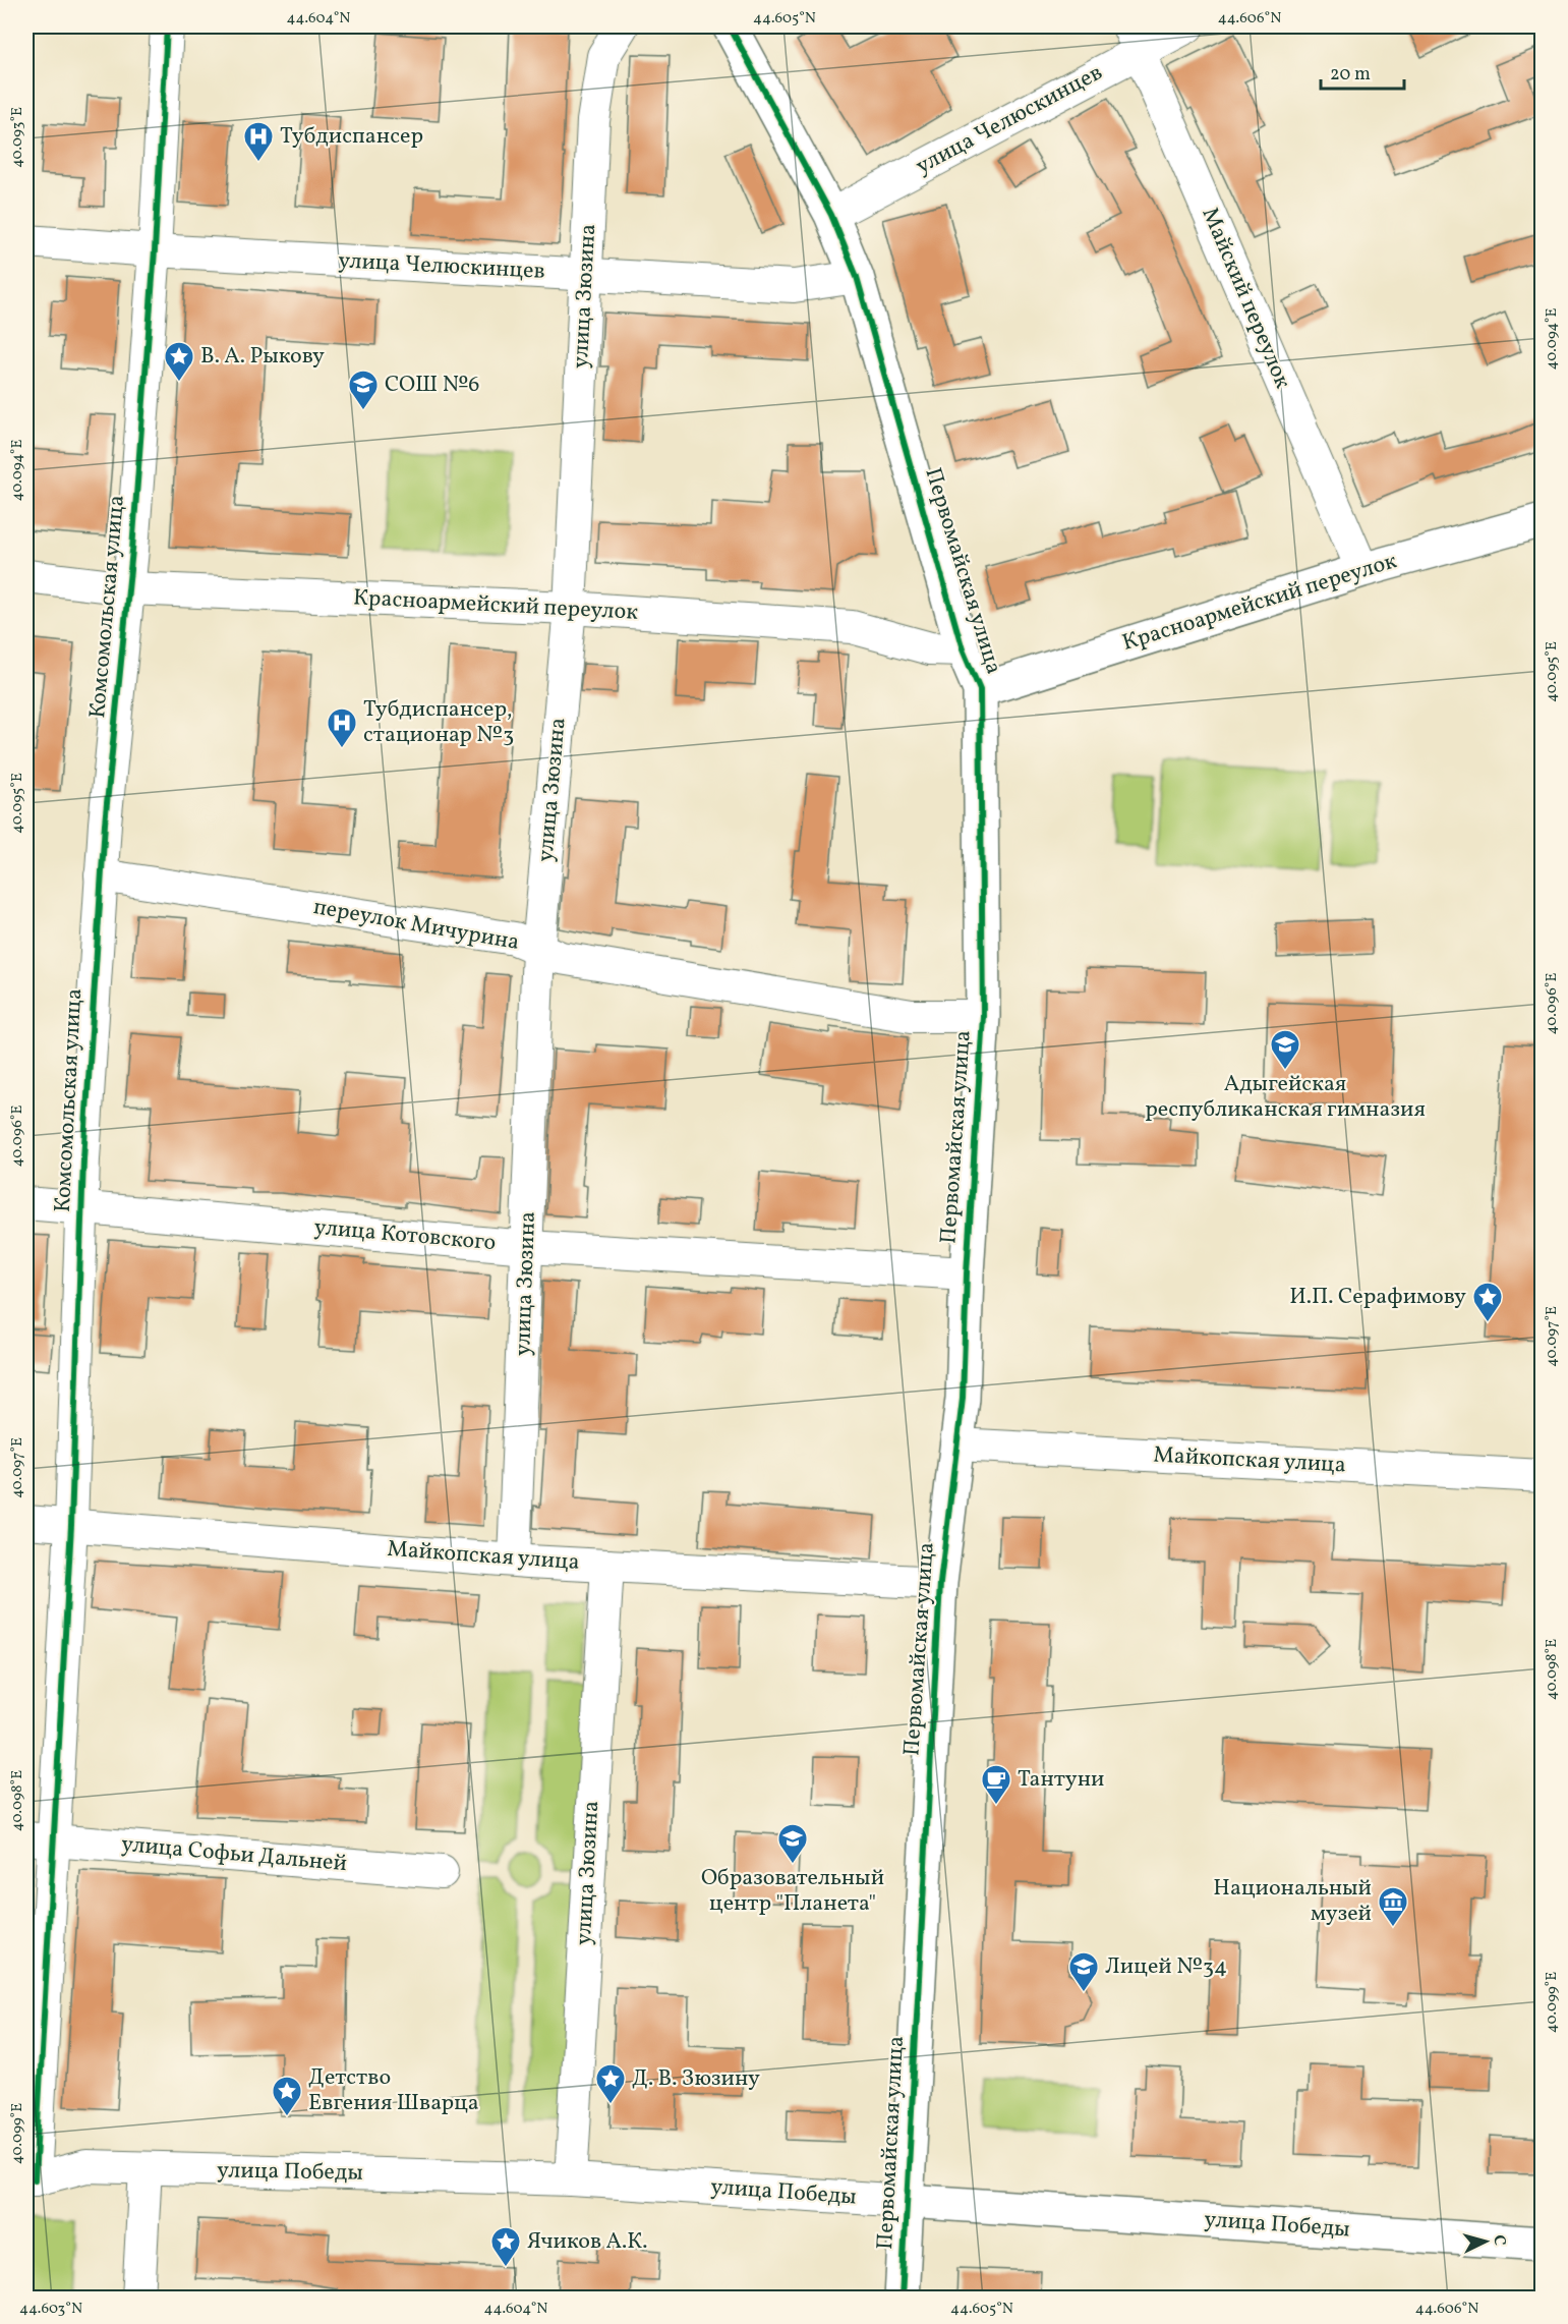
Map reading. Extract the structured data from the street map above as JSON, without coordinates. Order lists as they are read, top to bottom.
{
  "streets": {
    "street": [
      "улица Челюскинцев",
      "улица Зюзина",
      "Майский переулок",
      "Первомайская улица",
      "Красноармейский переулок",
      "Комсомольская улица",
      "переулок Мичурина",
      "улица Котовского",
      "Майкопская улица",
      "улица Софьи Дальней",
      "улица Победы"
    ]
  },
  "crossings": [
    ["улица Челюскинцев", "улица Зюзина"],
    ["улица Челюскинцев", "Майский переулок"],
    ["улица Челюскинцев", "Первомайская улица"],
    ["улица Челюскинцев", "Комсомольская улица"],
    ["улица Зюзина", "Красноармейский переулок"],
    ["улица Зюзина", "переулок Мичурина"],
    ["улица Зюзина", "улица Котовского"],
    ["улица Зюзина", "Майкопская улица"],
    ["улица Зюзина", "улица Победы"],
    ["Майский переулок", "Красноармейский переулок"],
    ["Первомайская улица", "Красноармейский переулок"],
    ["Первомайская улица", "переулок Мичурина"],
    ["Первомайская улица", "улица Котовского"],
    ["Первомайская улица", "Майкопская улица"],
    ["Первомайская улица", "улица Победы"],
    ["Красноармейский переулок", "Комсомольская улица"],
    ["Комсомольская улица", "переулок Мичурина"],
    ["Комсомольская улица", "улица Котовского"],
    ["Комсомольская улица", "Майкопская улица"],
    ["Комсомольская улица", "улица Софьи Дальней"],
    ["Комсомольская улица", "улица Победы"]
  ],
  "places": {
    "hospital": ["Тубдиспансер", "Тубдиспансер, стационар №3"],
    "place": [
      "В. А. Рыкову",
      "И.П. Серафимову",
      "Д. В. Зюзину",
      "Детство Евгения Шварца",
      "Ячиков А.К."
    ],
    "school or university": [
      "СОШ №6",
      "Адыгейская республиканская гимназия",
      "Образовательный центр \"Планета\"",
      "Лицей №34"
    ],
    "cafe": ["Тантуни"],
    "museum": ["Национальный музей"]
  },
  "scale_bar": "20 m",
  "north": "right",
  "coordinates": [
    "44.604°N",
    "44.605°N",
    "44.606°N",
    "40.093°E",
    "40.094°E",
    "40.095°E",
    "40.096°E",
    "40.097°E",
    "40.098°E",
    "40.099°E",
    "44.603°N"
  ]
}
